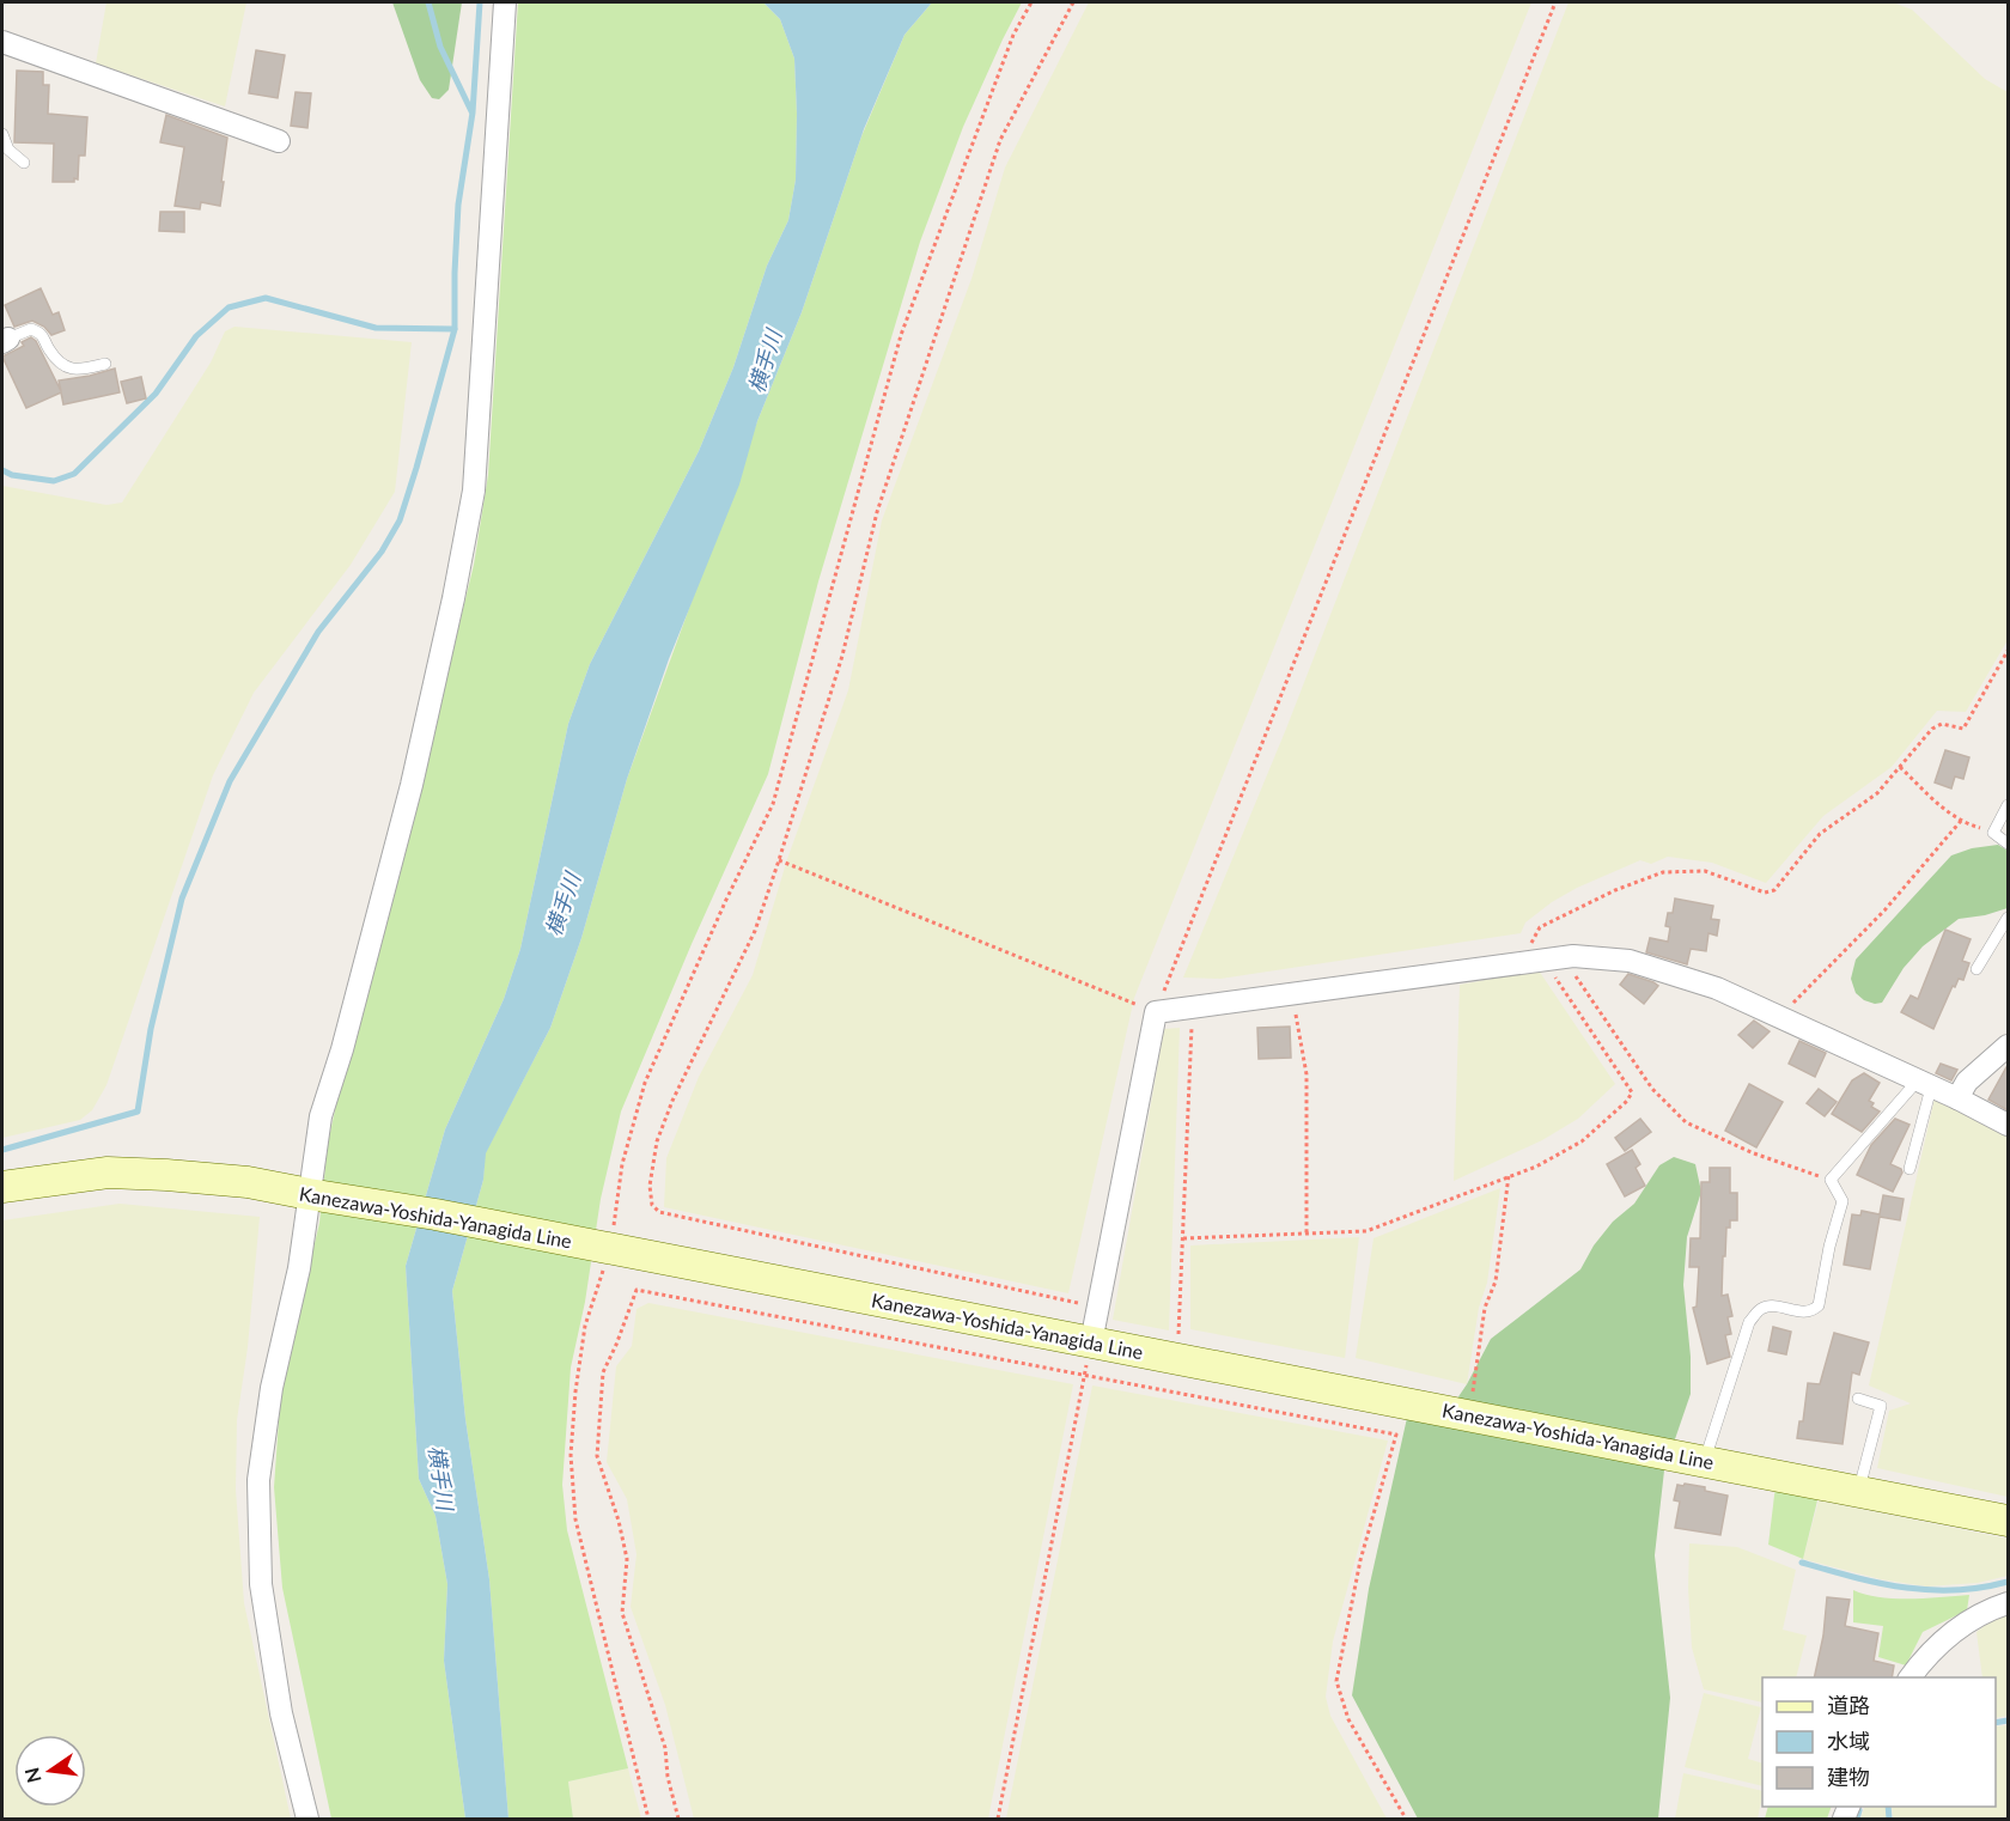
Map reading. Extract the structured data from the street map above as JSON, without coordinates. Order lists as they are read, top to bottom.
{
  "streets": {
    "main road": ["Kanezawa-Yoshida-Yanagida Line"]
  },
  "water": ["横手川"],
  "legend": ["道路", "水域", "建物"],
  "north": "left"
}
